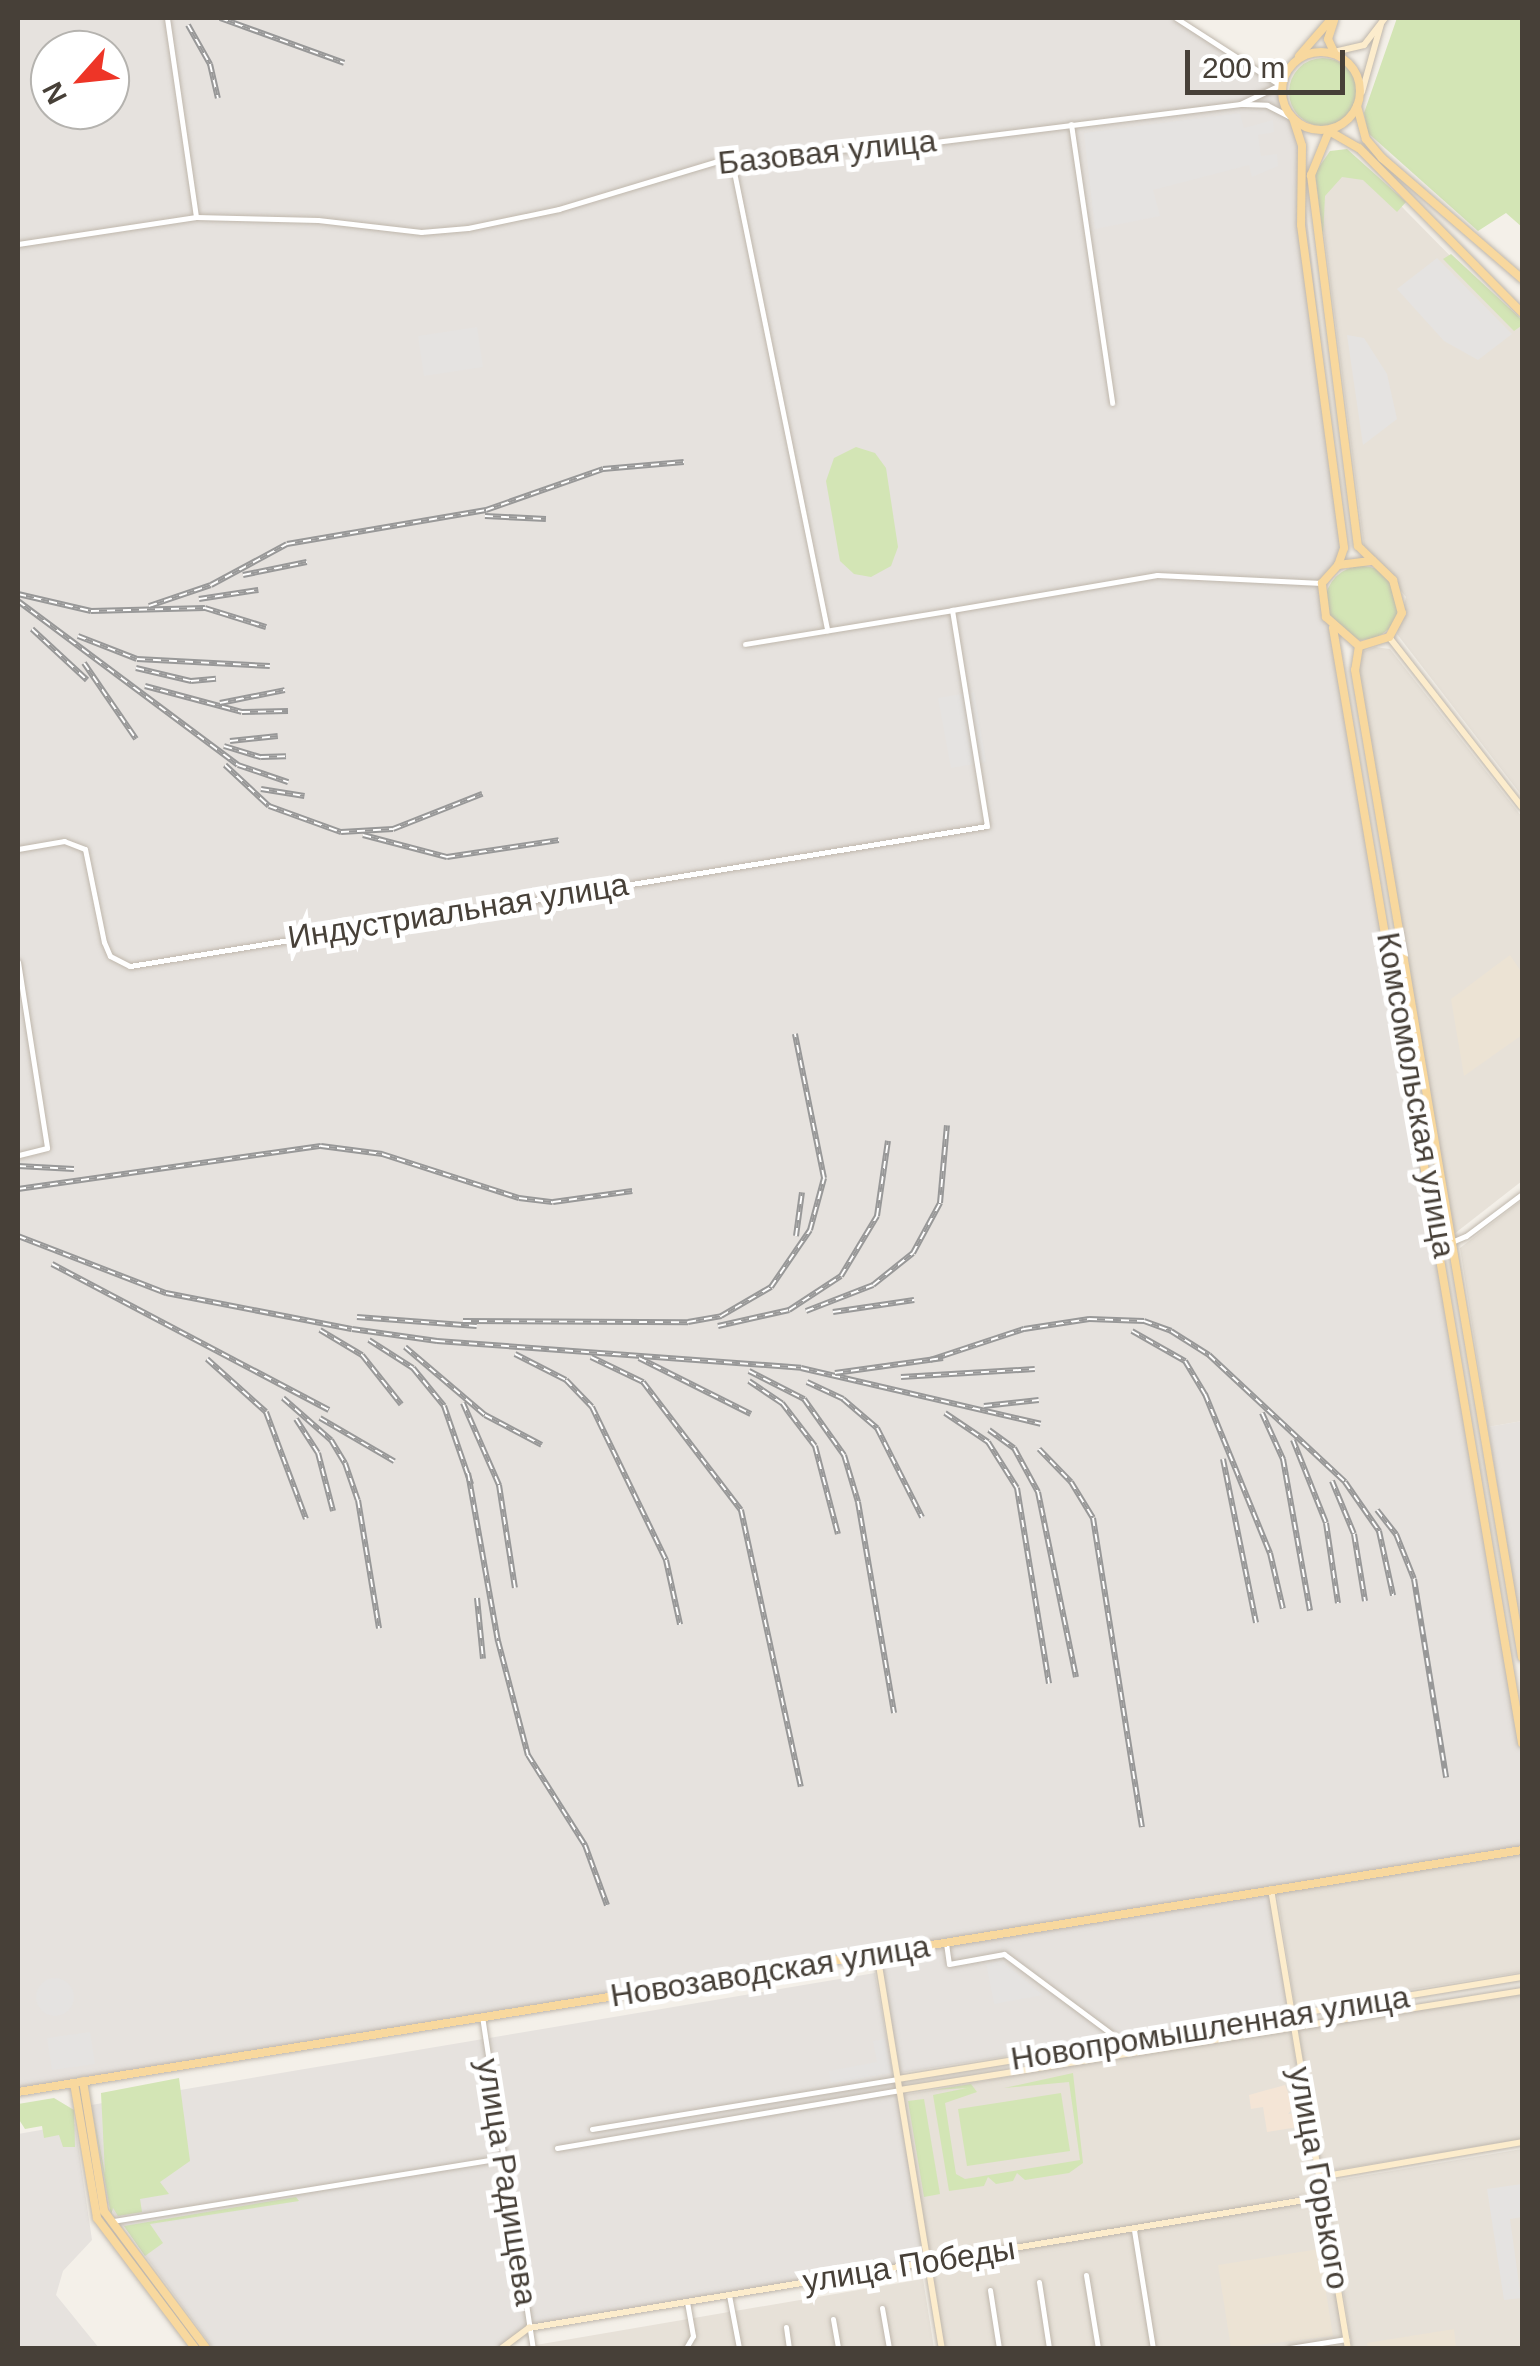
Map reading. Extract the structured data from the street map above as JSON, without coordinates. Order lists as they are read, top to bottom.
{
  "streets": {
    "main road": [
      "Комсомольская улица",
      "Новозаводская улица",
      "Новопромышленная улица",
      "улица Горького",
      "улица Победы"
    ],
    "street": ["Базовая улица", "Индустриальная улица", "улица Радищева"]
  },
  "crossings": [
    ["Новозаводская улица", "улица Горького"],
    ["Новозаводская улица", "улица Радищева"],
    ["Новопромышленная улица", "улица Горького"],
    ["улица Горького", "улица Победы"],
    ["улица Радищева", "улица Победы"]
  ],
  "scale_bar": "200 m",
  "north": "bottom left"
}
